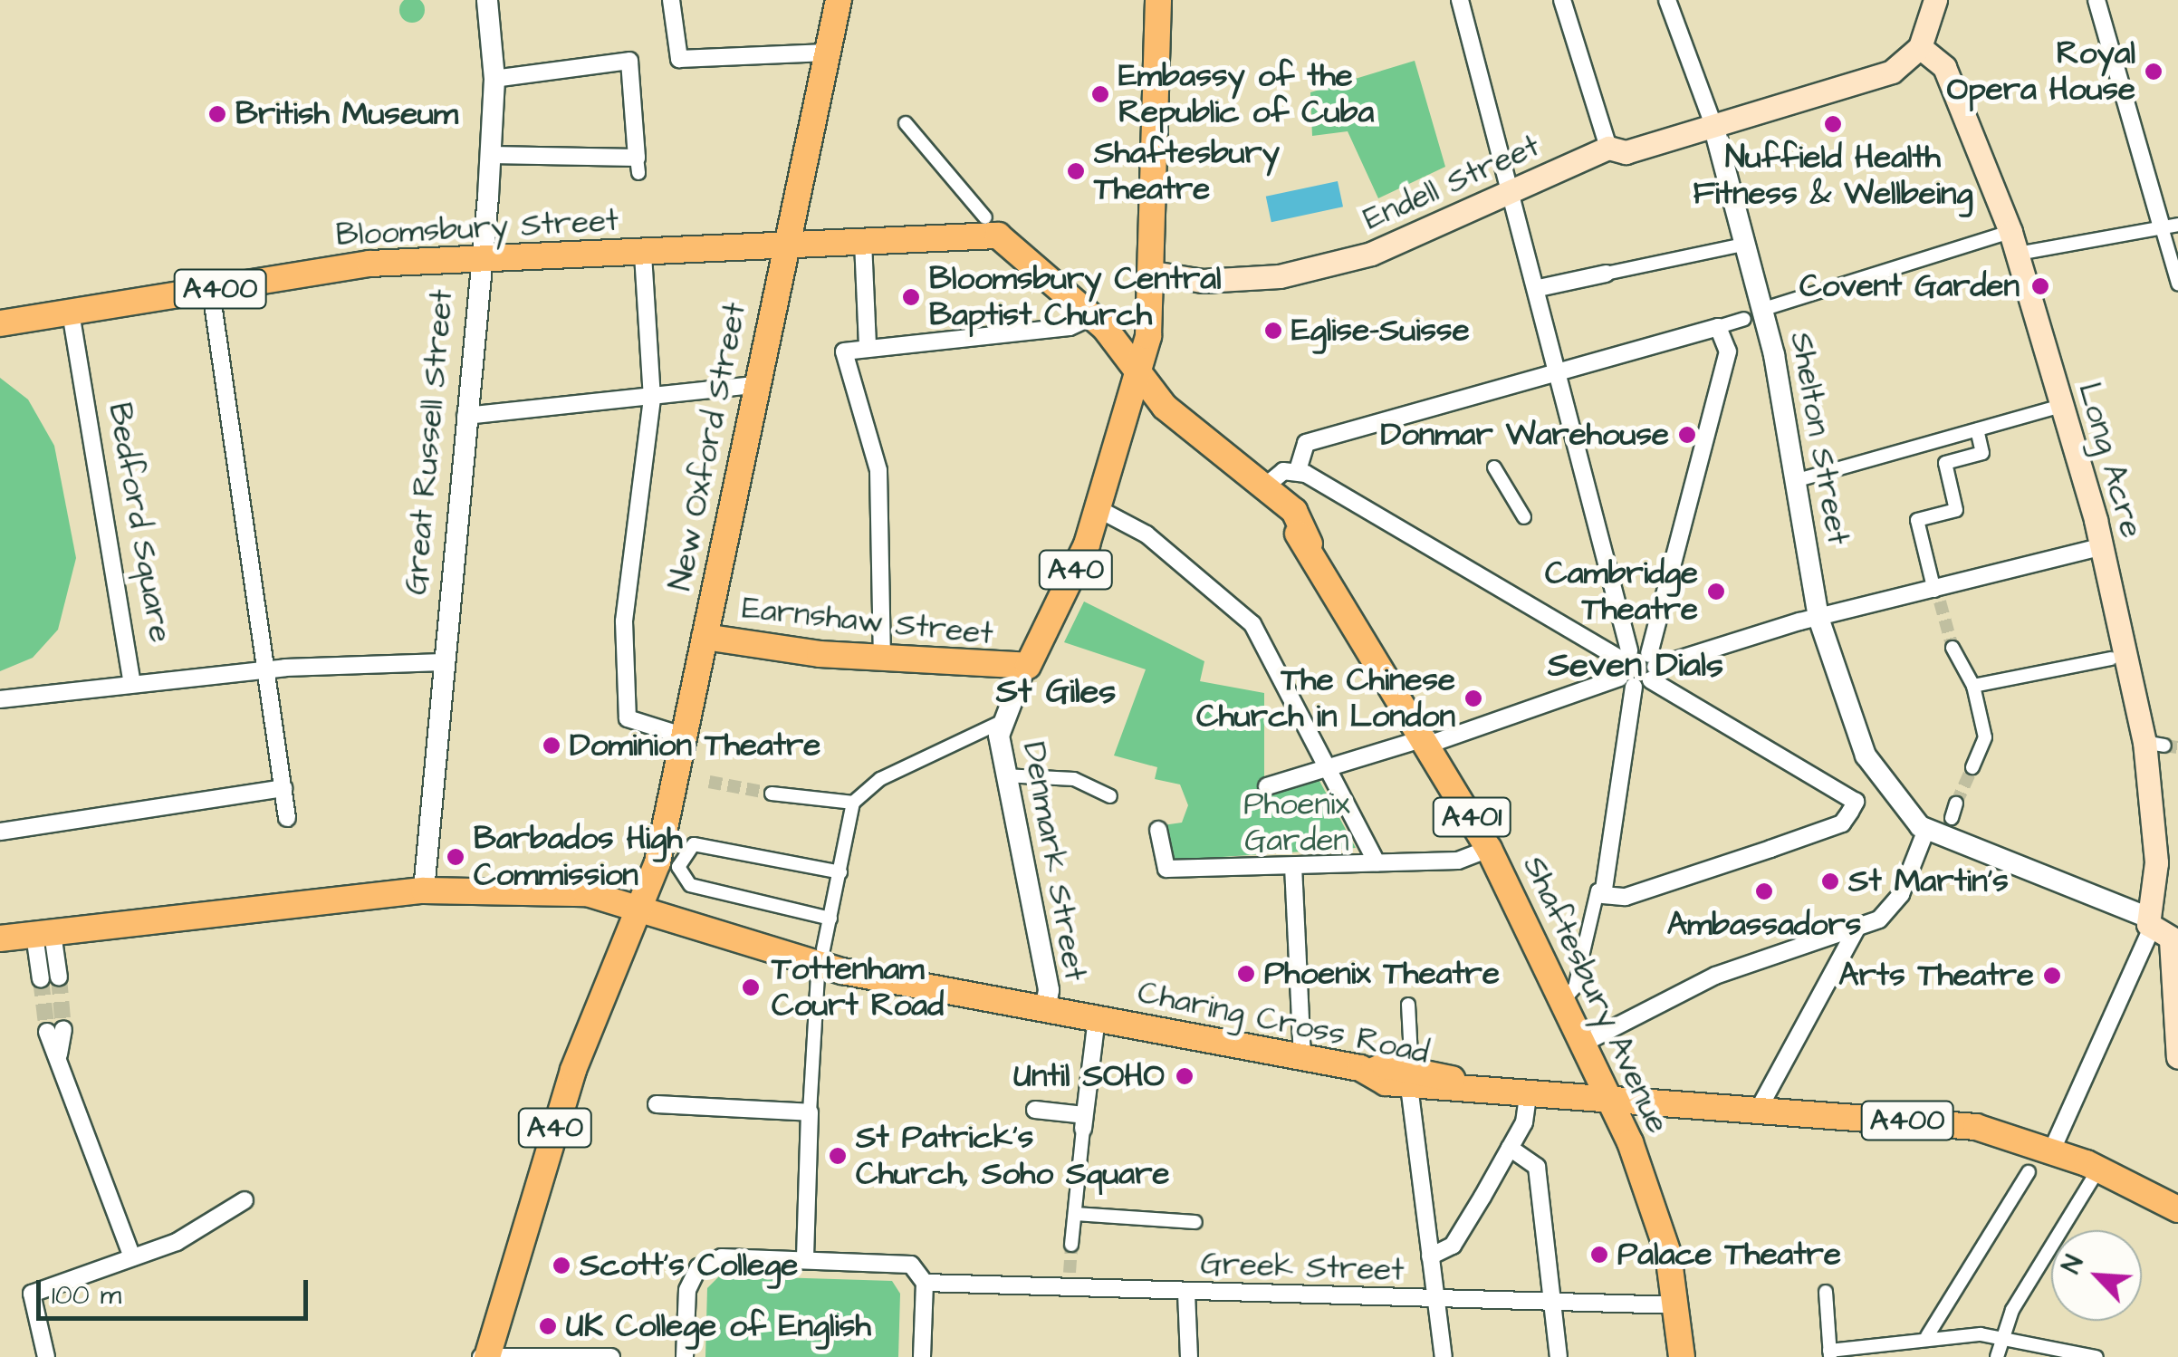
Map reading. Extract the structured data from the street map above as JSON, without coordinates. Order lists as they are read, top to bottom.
{
  "streets": {
    "main road": [
      "Endell Street",
      "Bloomsbury Street",
      "A400",
      "New Oxford Street",
      "Long Acre",
      "A40",
      "Earnshaw Street",
      "A401",
      "Shaftesbury Avenue",
      "Charing Cross Road"
    ],
    "street": [
      "Shelton Street",
      "Great Russell Street",
      "Bedford Square",
      "Denmark Street",
      "Greek Street"
    ]
  },
  "crossings": [
    ["Endell Street", "Shelton Street"],
    ["Endell Street", "Long Acre"],
    ["Bloomsbury Street", "A400"],
    ["Bloomsbury Street", "Great Russell Street"],
    ["Bloomsbury Street", "New Oxford Street"],
    ["Bloomsbury Street", "Bedford Square"],
    ["Bloomsbury Street", "Shaftesbury Avenue"],
    ["A400", "Bedford Square"],
    ["A400", "Charing Cross Road"],
    ["New Oxford Street", "A40"],
    ["New Oxford Street", "Earnshaw Street"],
    ["New Oxford Street", "Shaftesbury Avenue"],
    ["New Oxford Street", "Charing Cross Road"],
    ["A40", "Earnshaw Street"],
    ["A40", "Shaftesbury Avenue"],
    ["A40", "Charing Cross Road"],
    ["Denmark Street", "Charing Cross Road"],
    ["Shaftesbury Avenue", "Charing Cross Road"],
    ["Shaftesbury Avenue", "Greek Street"]
  ],
  "districts": ["Seven Dials", "St Giles"],
  "parks": ["Phoenix Garden"],
  "places": [
    "Royal Opera House",
    "Embassy of the Republic of Cuba",
    "British Museum",
    "Nuffield Health Fitness & Wellbeing",
    "Shaftesbury Theatre",
    "Covent Garden",
    "Bloomsbury Central Baptist Church",
    "Eglise-Suisse",
    "Donmar Warehouse",
    "Cambridge Theatre",
    "The Chinese Church in London",
    "Dominion Theatre",
    "Barbados High Commission",
    "St Martin's",
    "Ambassadors",
    "Phoenix Theatre",
    "Arts Theatre",
    "Tottenham Court Road",
    "Until SOHO",
    "St Patrick's Church, Soho Square",
    "Palace Theatre",
    "Scott's College",
    "UK College of English"
  ],
  "scale_bar": "100 m",
  "north": "top left"
}
